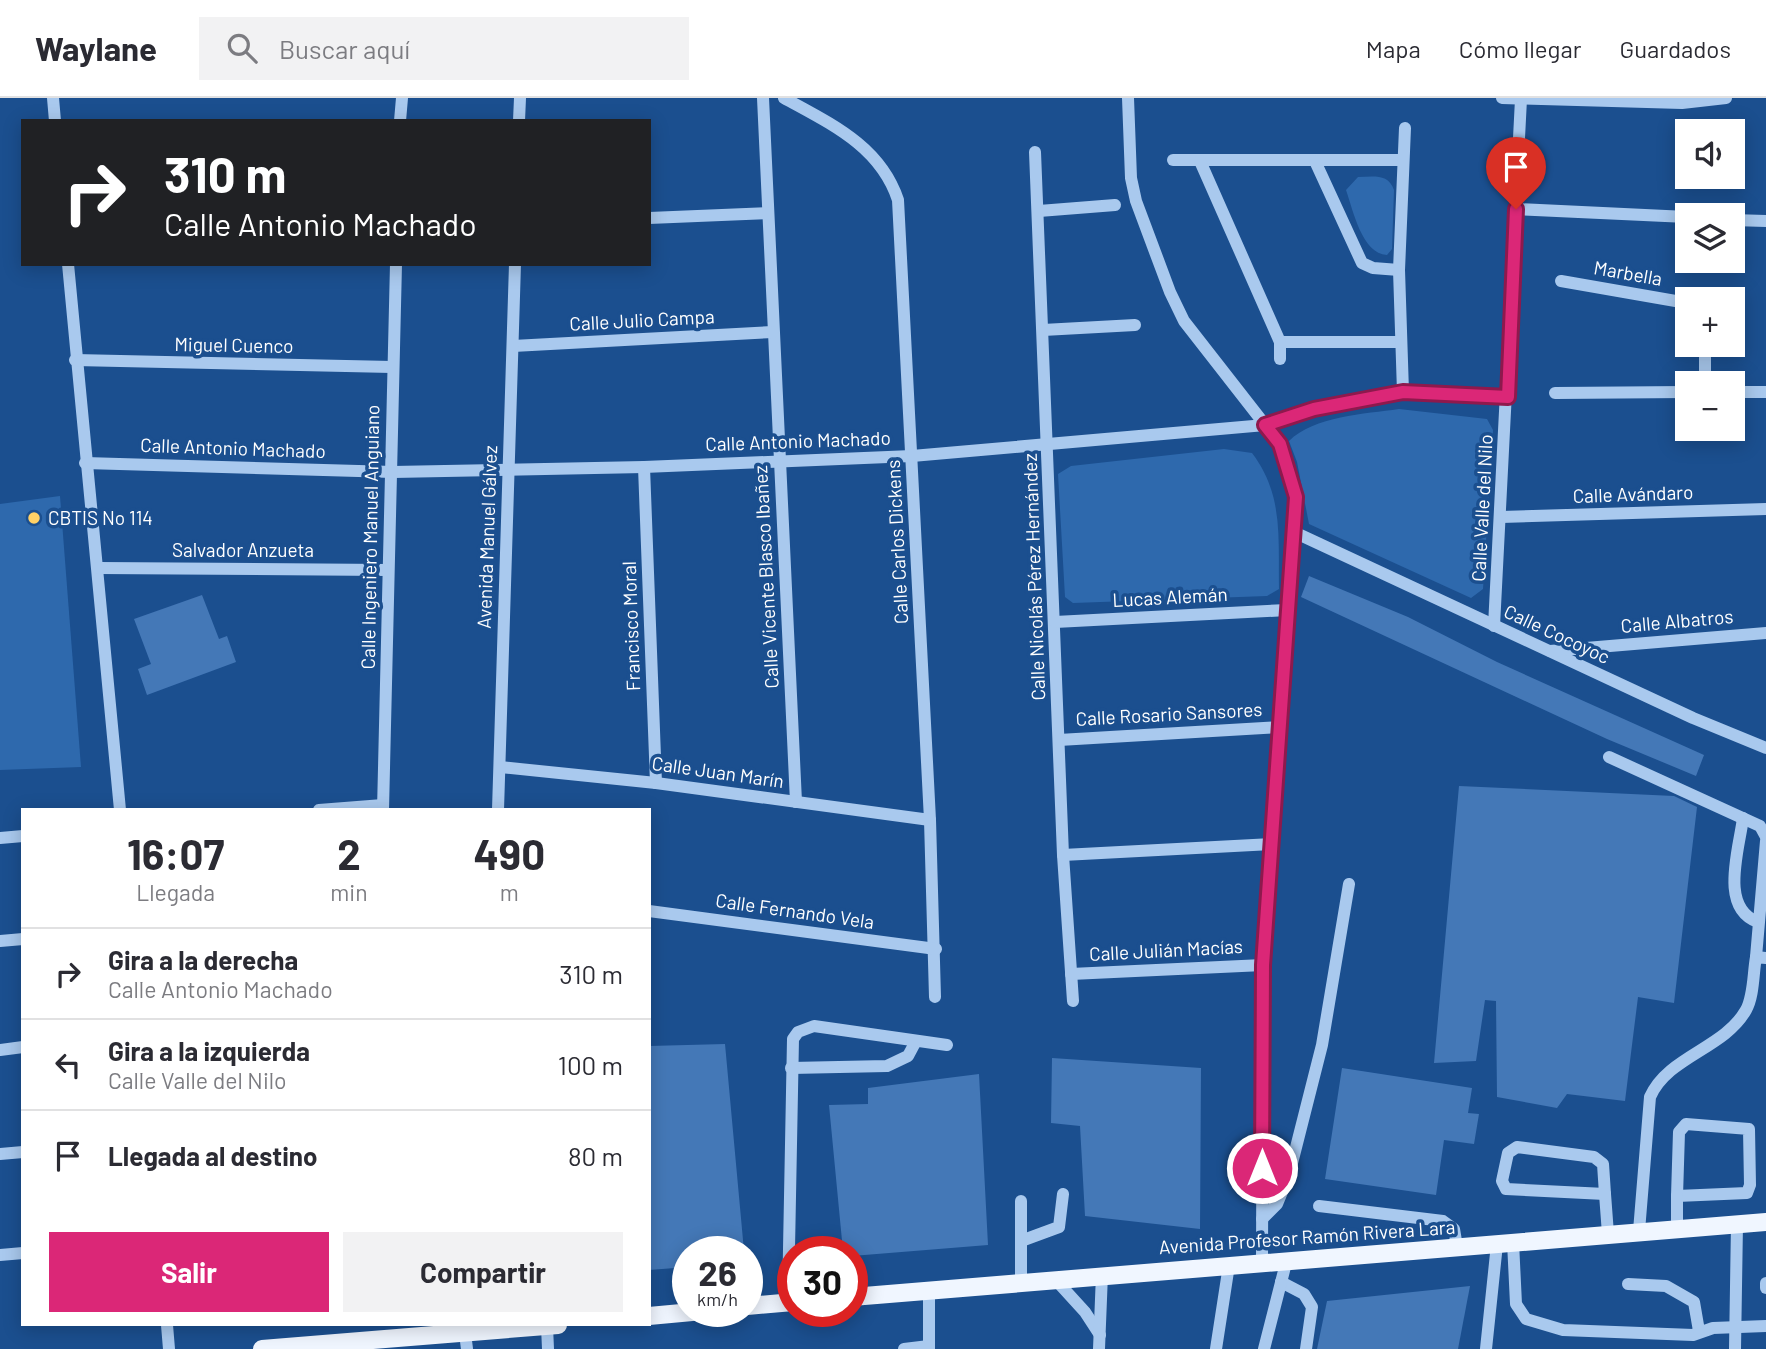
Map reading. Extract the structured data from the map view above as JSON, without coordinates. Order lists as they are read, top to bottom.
{
  "streets": {
    "main road": ["Avenida Profesor Ramón Rivera Lara"],
    "street": [
      "Marbella",
      "Calle Julio Campa",
      "Miguel Cuenco",
      "Calle Antonio Machado",
      "Calle Avándaro",
      "Calle Valle del Nilo",
      "Calle Ingeniero Manuel Anguiano",
      "Avenida Manuel Gálvez",
      "Calle Carlos Dickens",
      "Salvador Anzueta",
      "Calle Vicente Blasco Ibañez",
      "Calle Nicolás Pérez Hernández",
      "Lucas Alemán",
      "Calle Albatros",
      "Francisco Moral",
      "Calle Cocoyoc",
      "Calle Rosario Sansores",
      "Calle Juan Marín",
      "Calle Fernando Vela",
      "Calle Julián Macías"
    ]
  },
  "crossings": [
    ["Calle Julio Campa", "Avenida Manuel Gálvez"],
    ["Calle Julio Campa", "Calle Vicente Blasco Ibañez"],
    ["Miguel Cuenco", "Calle Ingeniero Manuel Anguiano"],
    ["Calle Antonio Machado", "Calle Valle del Nilo"],
    ["Calle Antonio Machado", "Calle Ingeniero Manuel Anguiano"],
    ["Calle Antonio Machado", "Avenida Manuel Gálvez"],
    ["Calle Antonio Machado", "Calle Carlos Dickens"],
    ["Calle Antonio Machado", "Calle Vicente Blasco Ibañez"],
    ["Calle Antonio Machado", "Calle Nicolás Pérez Hernández"],
    ["Calle Antonio Machado", "Francisco Moral"],
    ["Calle Avándaro", "Calle Valle del Nilo"],
    ["Calle Valle del Nilo", "Calle Cocoyoc"],
    ["Calle Ingeniero Manuel Anguiano", "Salvador Anzueta"],
    ["Avenida Manuel Gálvez", "Calle Juan Marín"],
    ["Calle Carlos Dickens", "Calle Juan Marín"],
    ["Calle Carlos Dickens", "Calle Fernando Vela"],
    ["Calle Vicente Blasco Ibañez", "Calle Juan Marín"],
    ["Calle Nicolás Pérez Hernández", "Lucas Alemán"],
    ["Calle Nicolás Pérez Hernández", "Calle Rosario Sansores"],
    ["Calle Nicolás Pérez Hernández", "Calle Julián Macías"],
    ["Calle Albatros", "Calle Cocoyoc"],
    ["Francisco Moral", "Calle Juan Marín"]
  ],
  "places": ["CBTIS No 114"],
  "page": {
    "header": "Waylane",
    "search": "Buscar aquí",
    "nav": ["Mapa", "Cómo llegar", "Guardados"],
    "map_buttons": ["+", "−"],
    "turn": ["310 m", "Calle Antonio Machado"],
    "eta": [
      "16:07",
      "Llegada",
      "2",
      "min",
      "490",
      "m"
    ],
    "list": [
      {
        "name": "Gira a la derecha",
        "note": "Calle Antonio Machado",
        "value": "310 m"
      },
      {
        "name": "Gira a la izquierda",
        "note": "Calle Valle del Nilo",
        "value": "100 m"
      },
      {
        "name": "Llegada al destino",
        "value": "80 m"
      }
    ],
    "buttons": ["Salir", "Compartir"],
    "speed": "26 km/h",
    "limit": "30"
  }
}
